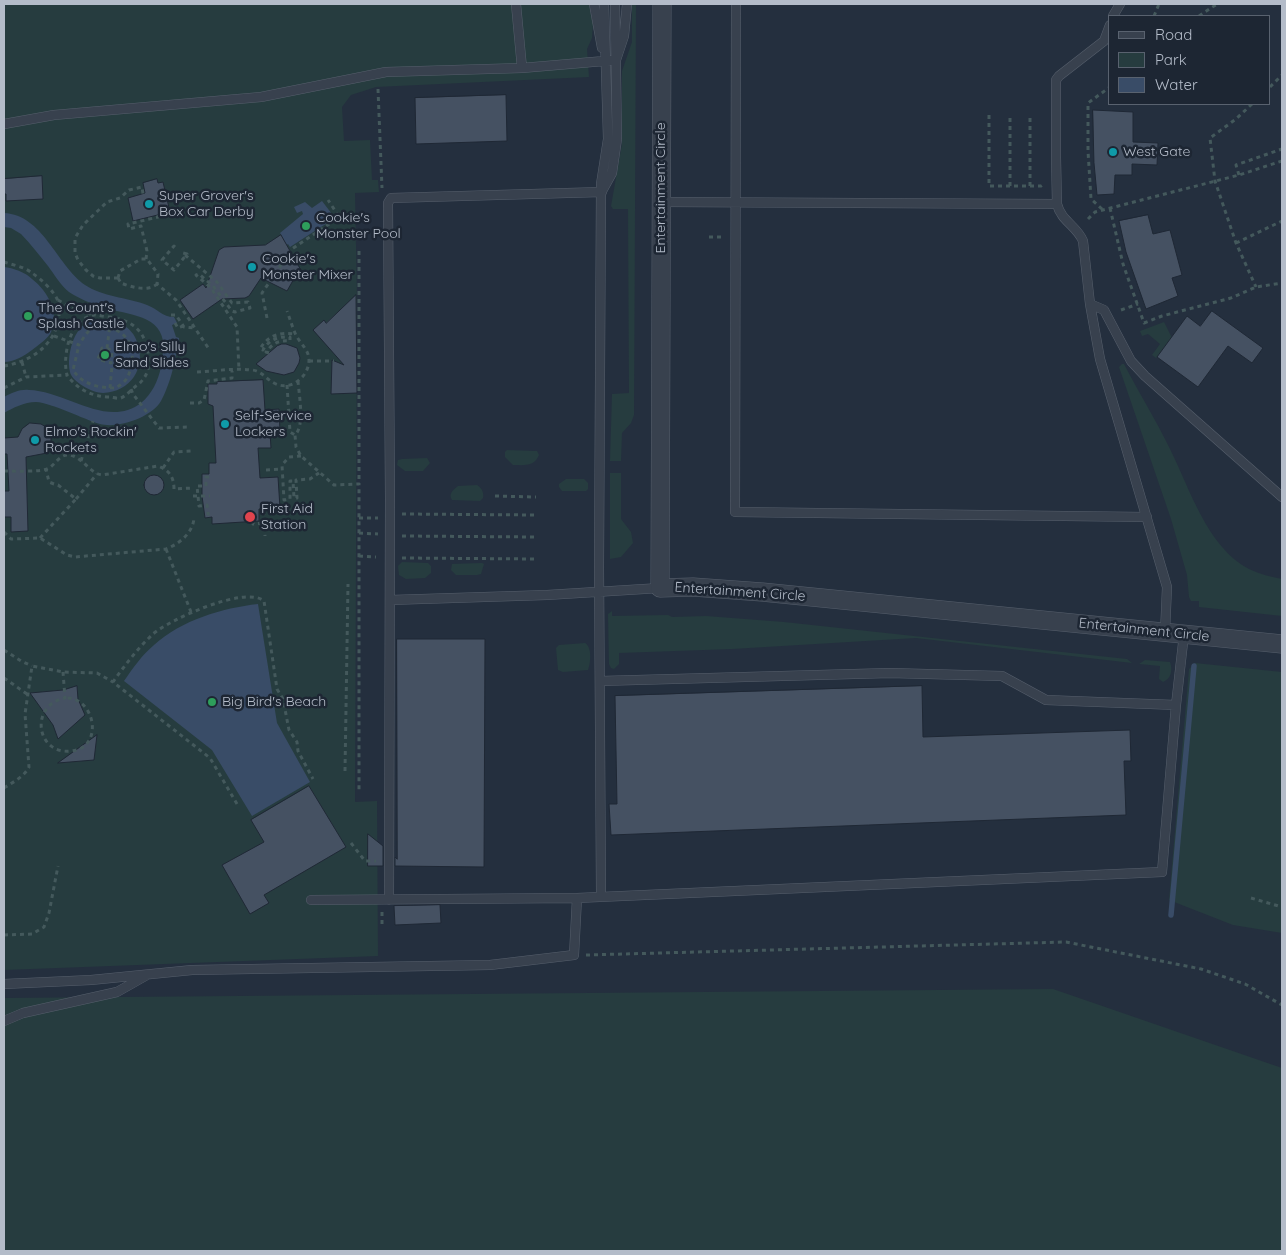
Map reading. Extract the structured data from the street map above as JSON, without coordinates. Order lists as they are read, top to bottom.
{
  "streets": {
    "street": ["Entertainment Circle"]
  },
  "places": [
    "West Gate",
    "Super Grover's Box Car Derby",
    "Cookie's Monster Pool",
    "Cookie's Monster Mixer",
    "The Count's Splash Castle",
    "Elmo's Silly Sand Slides",
    "Self-Service Lockers",
    "Elmo's Rockin' Rockets",
    "First Aid Station",
    "Big Bird's Beach"
  ],
  "legend": ["Road", "Park", "Water"]
}
